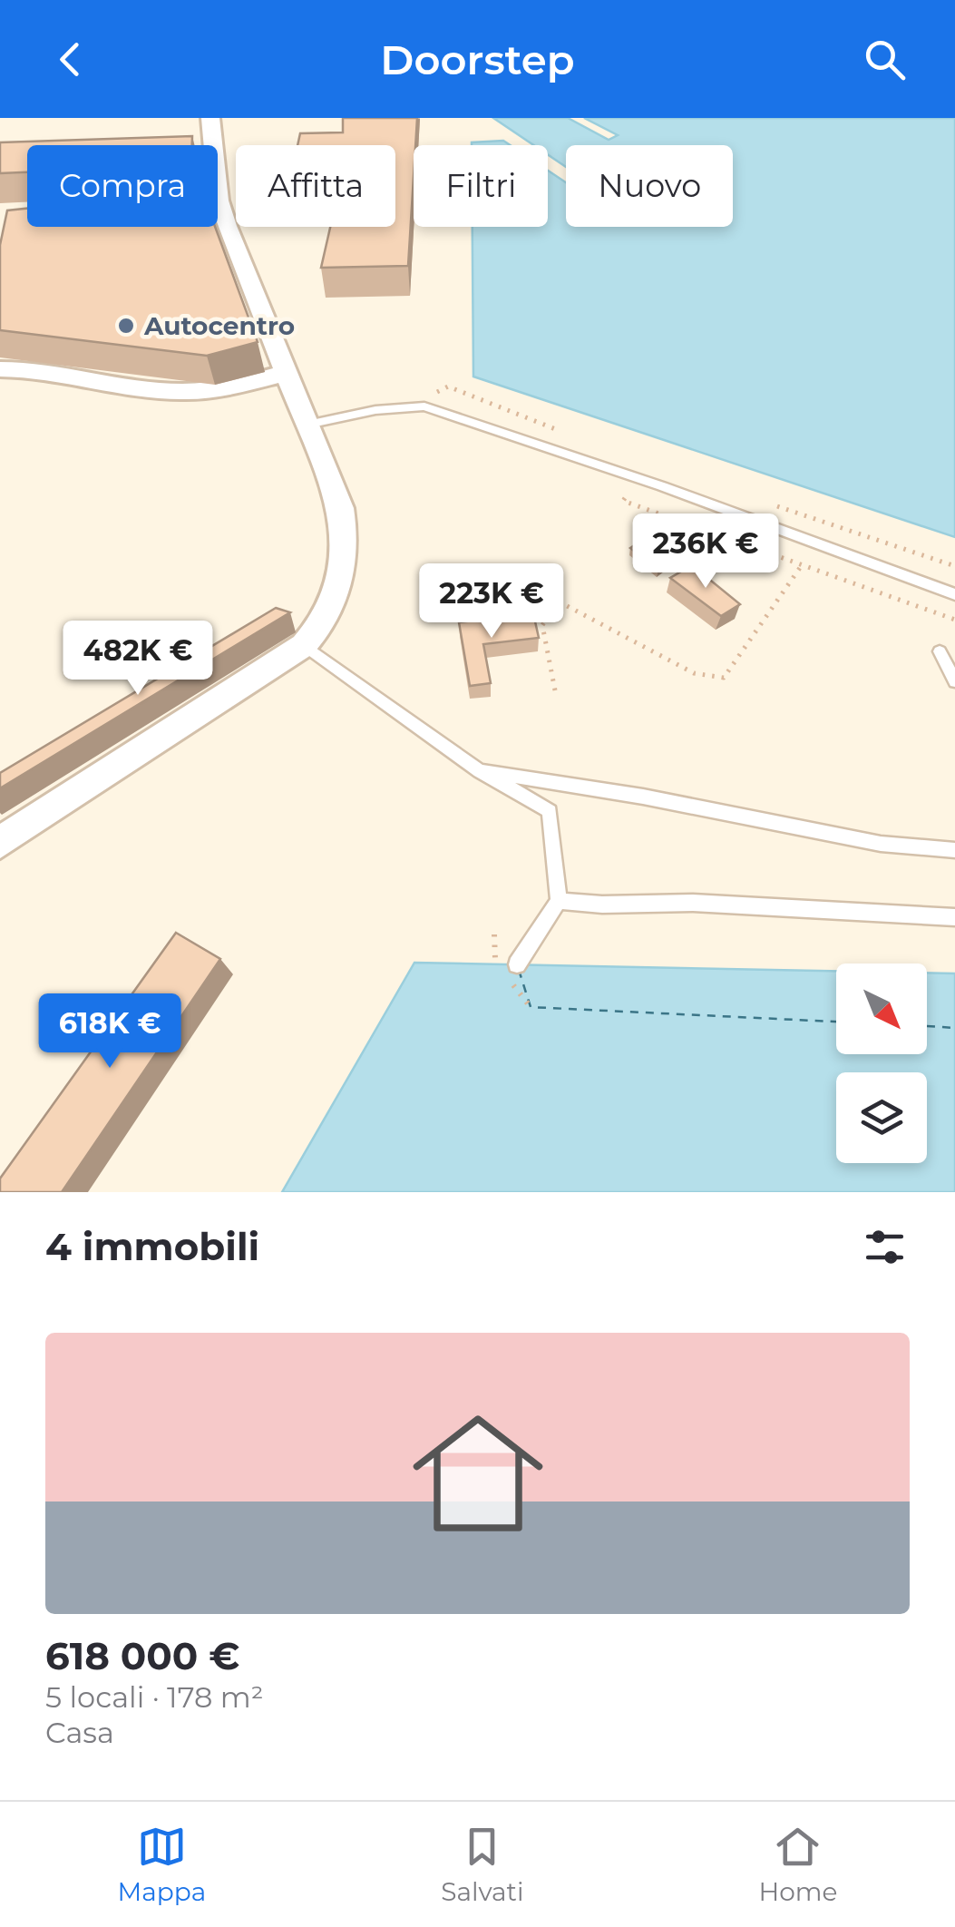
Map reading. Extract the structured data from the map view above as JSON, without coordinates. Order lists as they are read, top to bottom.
{
  "places": ["Autocentro"],
  "north": "bottom right",
  "page": {
    "header": "Doorstep",
    "chip": [
      "Compra",
      "Affitta",
      "Filtri",
      "Nuovo"
    ],
    "price": [
      "236K €",
      "223K €",
      "482K €",
      "618K €"
    ],
    "heading": "4 immobili",
    "list": [
      {
        "name": "618 000 €",
        "note": "5 locali · 178 m² · Casa"
      }
    ],
    "tabs": ["Mappa", "Salvati", "Home"]
  }
}
